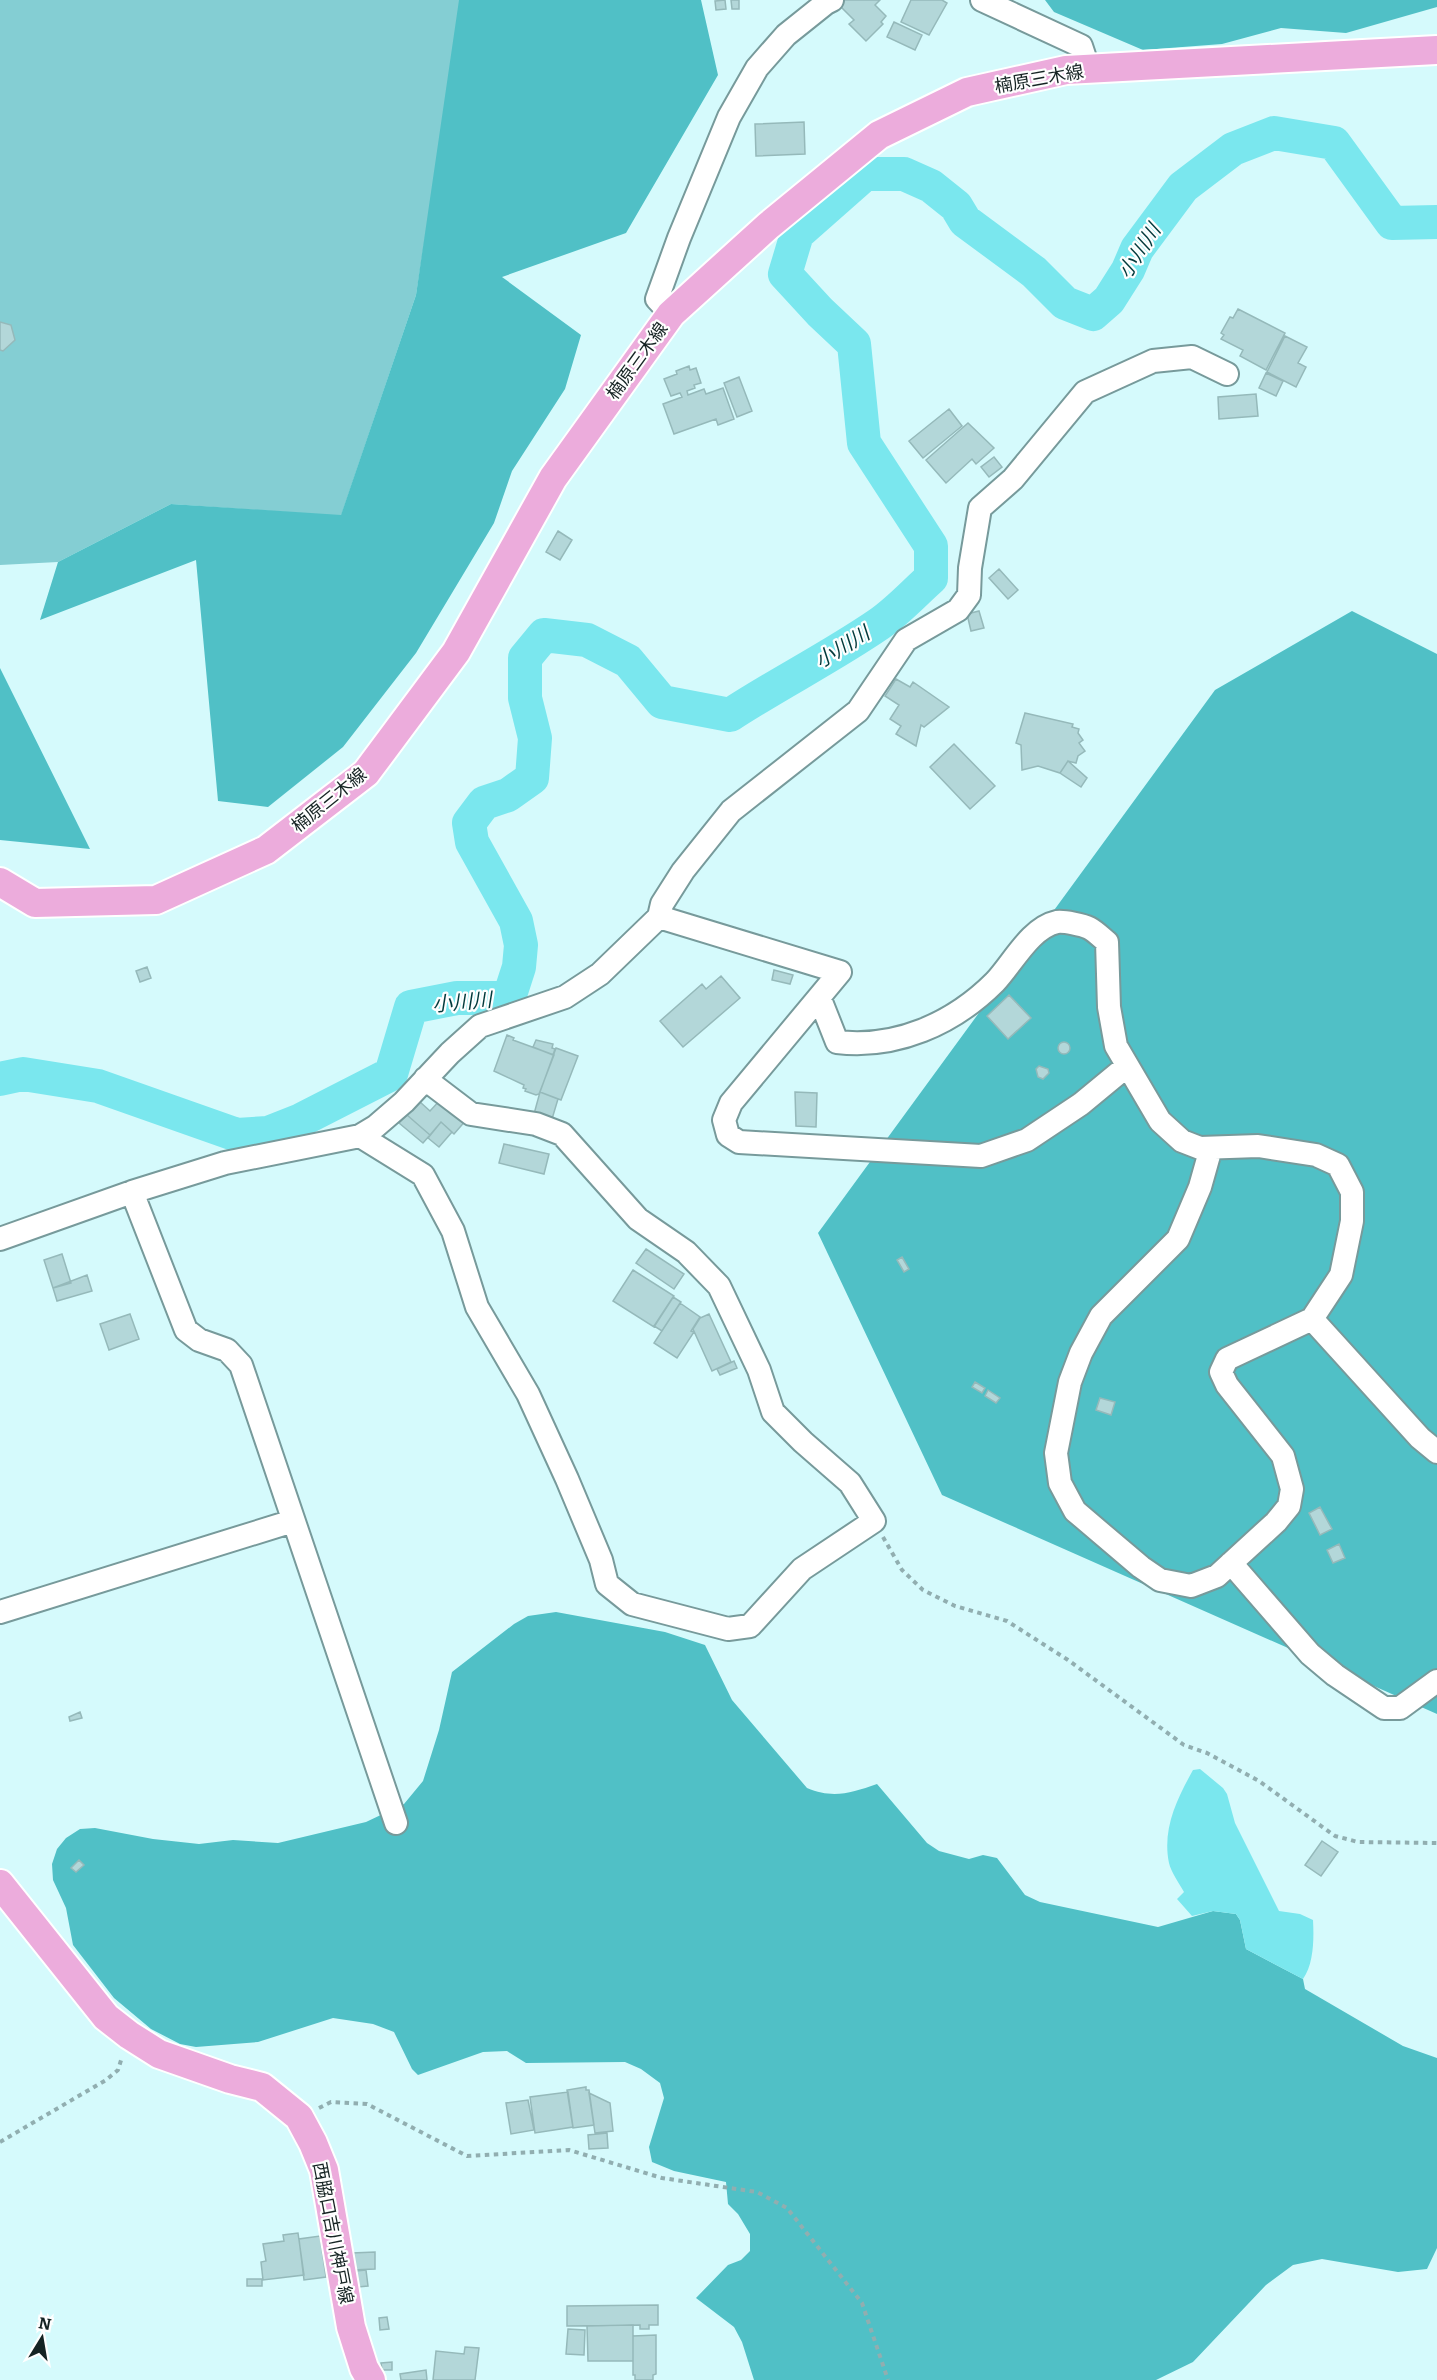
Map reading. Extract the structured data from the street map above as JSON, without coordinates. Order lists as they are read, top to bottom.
{
  "streets": {
    "main road": ["楠原三木線", "西脇口吉川神戸線"]
  },
  "water": ["小川川"],
  "north": "top"
}
